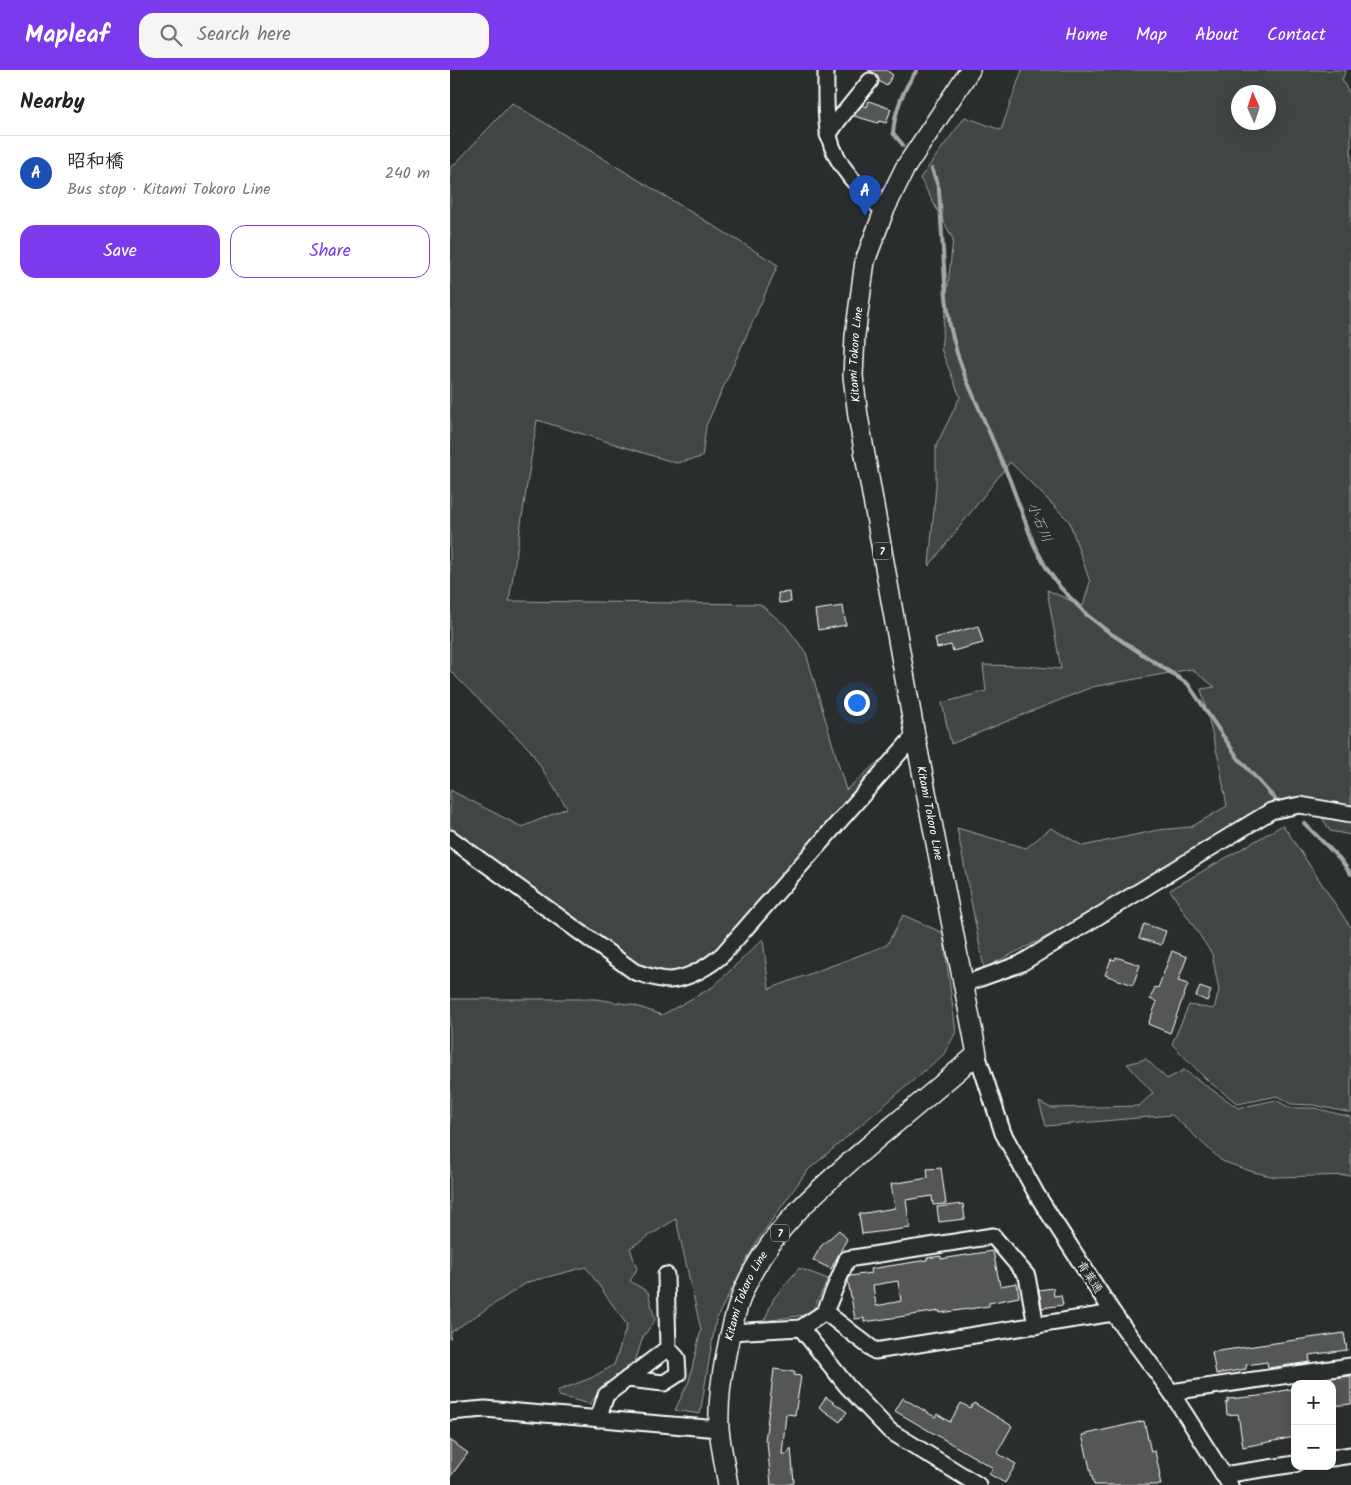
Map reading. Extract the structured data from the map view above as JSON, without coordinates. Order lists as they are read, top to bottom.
{
  "streets": {
    "main road": ["Kitami Tokoro Line", "7"],
    "street": ["青葉通"]
  },
  "crossings": [
    ["Kitami Tokoro Line", "青葉通"]
  ],
  "water": ["小石川"],
  "north": "top",
  "page": {
    "header": "Mapleaf",
    "search": "Search here",
    "nav": [
      "Home",
      "Map",
      "About",
      "Contact"
    ],
    "heading": "Nearby",
    "list": [
      {
        "mark": "A",
        "name": "昭和橋",
        "note": "Bus stop · Kitami Tokoro Line",
        "value": "240 m"
      }
    ],
    "pins": "A",
    "buttons": ["Save", "Share"],
    "map_buttons": ["+", "−"]
  }
}
